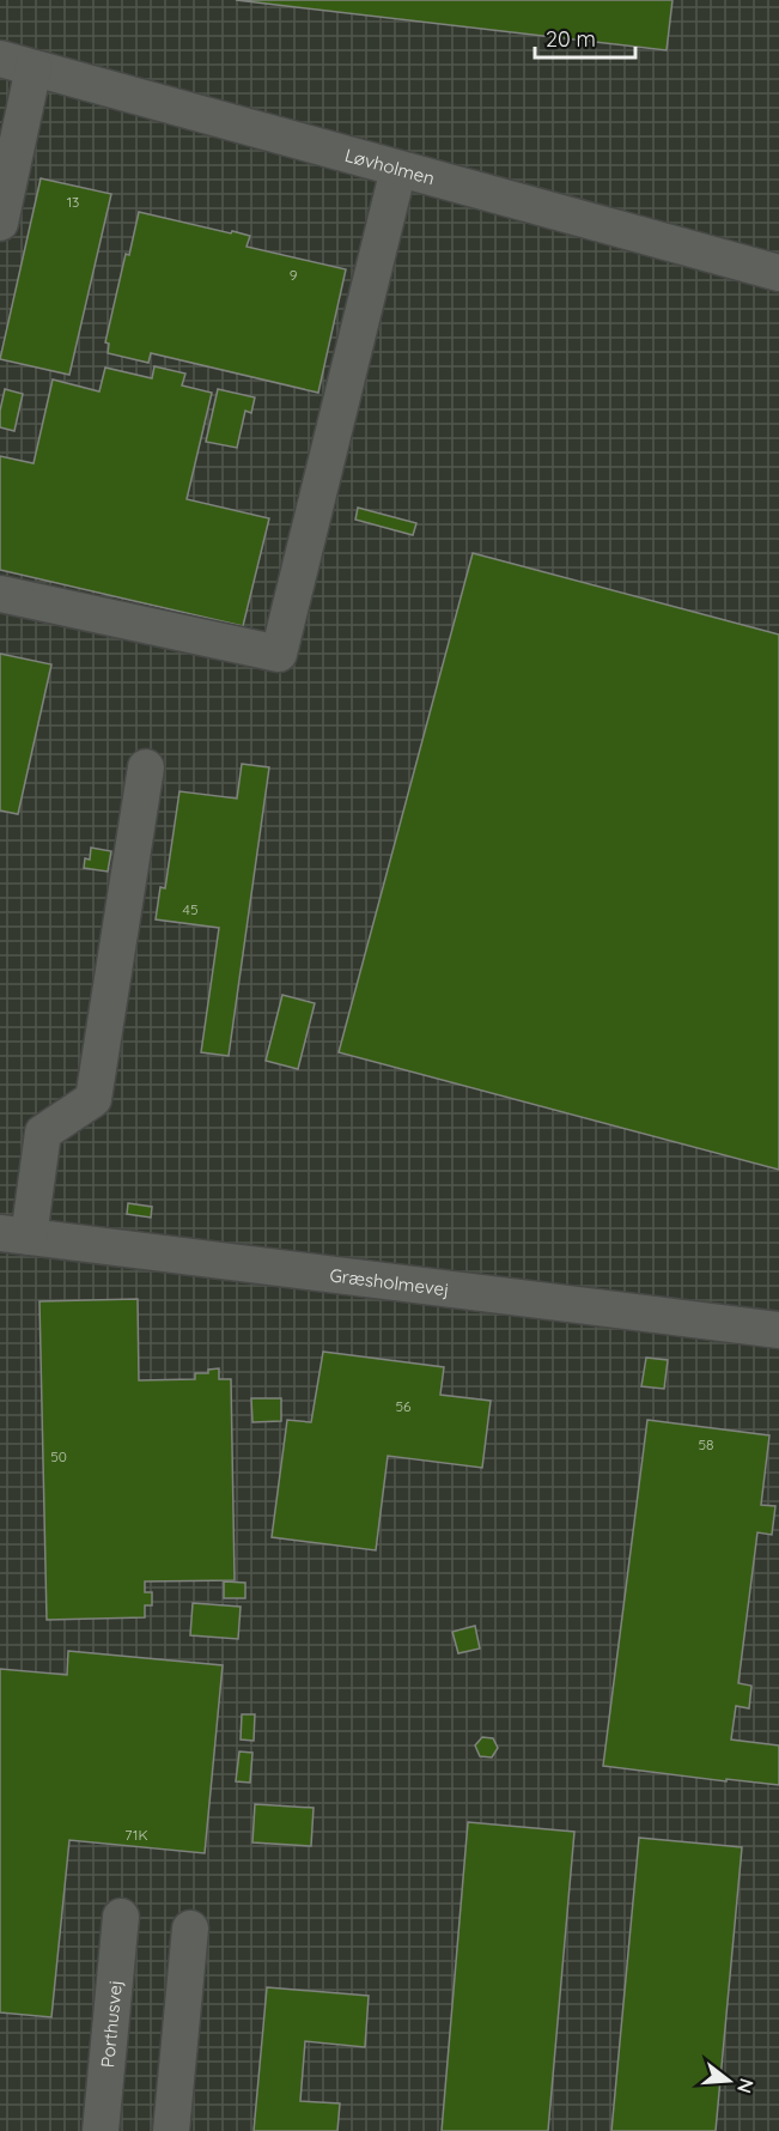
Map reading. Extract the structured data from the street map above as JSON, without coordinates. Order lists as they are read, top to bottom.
{
  "streets": {
    "street": ["Løvholmen", "Græsholmevej", "Porthusvej"]
  },
  "house_numbers": [
    "13",
    "9",
    "45",
    "56",
    "58",
    "50",
    "71K"
  ],
  "scale_bar": "20 m",
  "north": "right"
}
